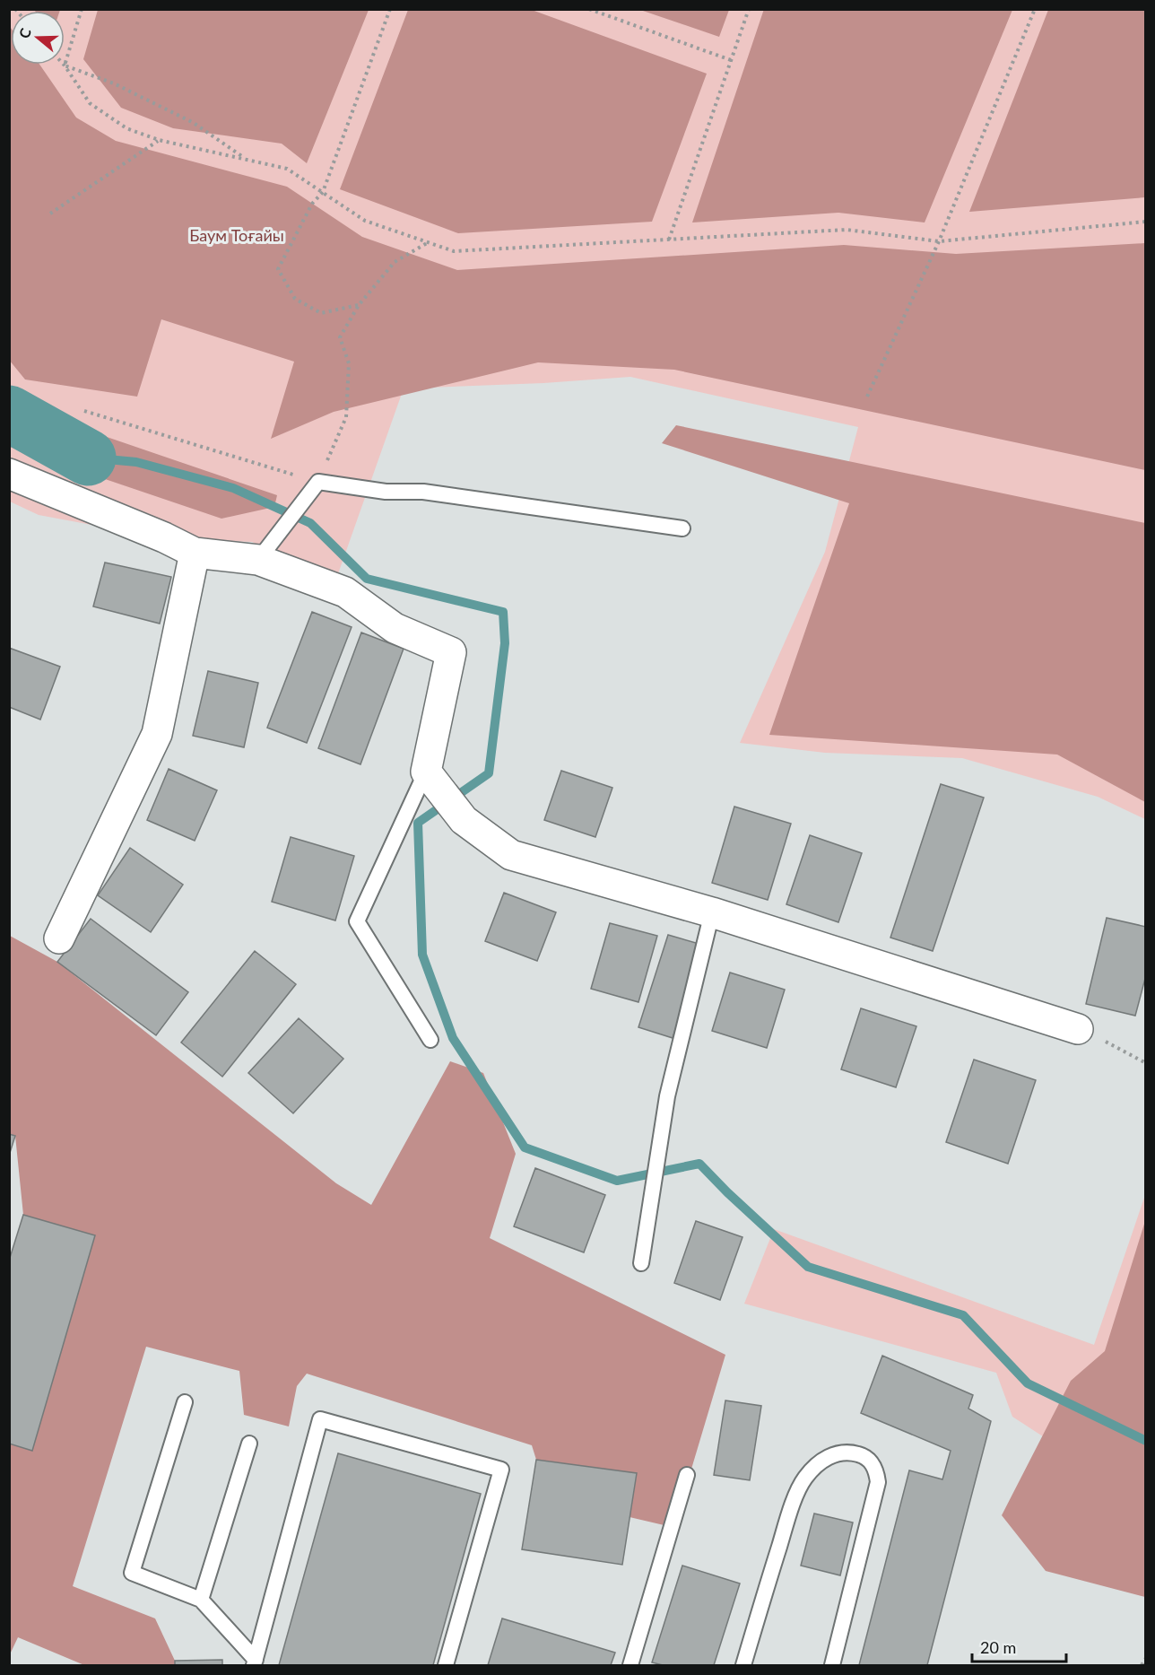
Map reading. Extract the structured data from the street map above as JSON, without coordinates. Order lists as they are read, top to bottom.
{
  "parks": ["Баум Тоғайы"],
  "scale_bar": "20 m",
  "north": "left"
}
